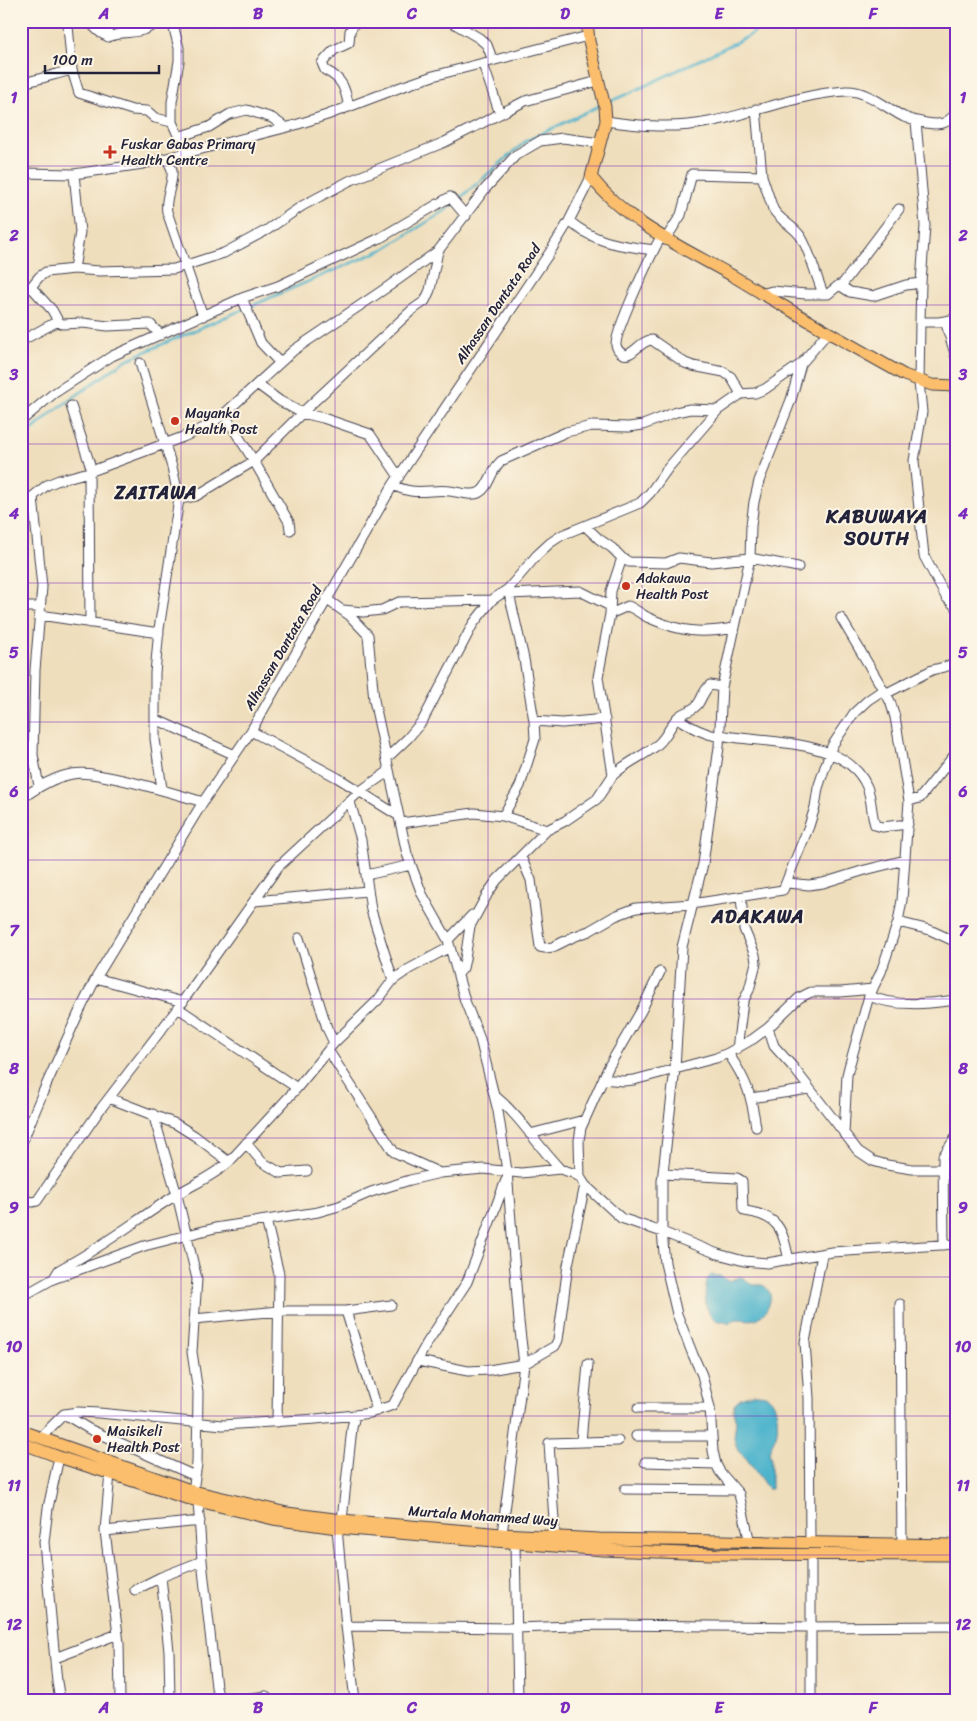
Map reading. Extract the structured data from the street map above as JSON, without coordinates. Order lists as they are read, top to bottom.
{
  "streets": {
    "main road": ["Murtala Mohammed Way"],
    "street": ["Alhassan Dantata Road"]
  },
  "districts": ["ZAITAWA", "KABUWAYA SOUTH", "ADAKAWA"],
  "places": {
    "health": ["Fuskar Gabas Primary Health Centre"],
    "other": ["Mayanka Health Post", "Adakawa Health Post", "Maisikeli Health Post"]
  },
  "scale_bar": "100 m",
  "grid": {
    "columns": [
      "A",
      "B",
      "C",
      "D",
      "E",
      "F"
    ],
    "rows": [
      "1",
      "2",
      "3",
      "4",
      "5",
      "6",
      "7",
      "8",
      "9",
      "10",
      "11",
      "12"
    ]
  }
}
